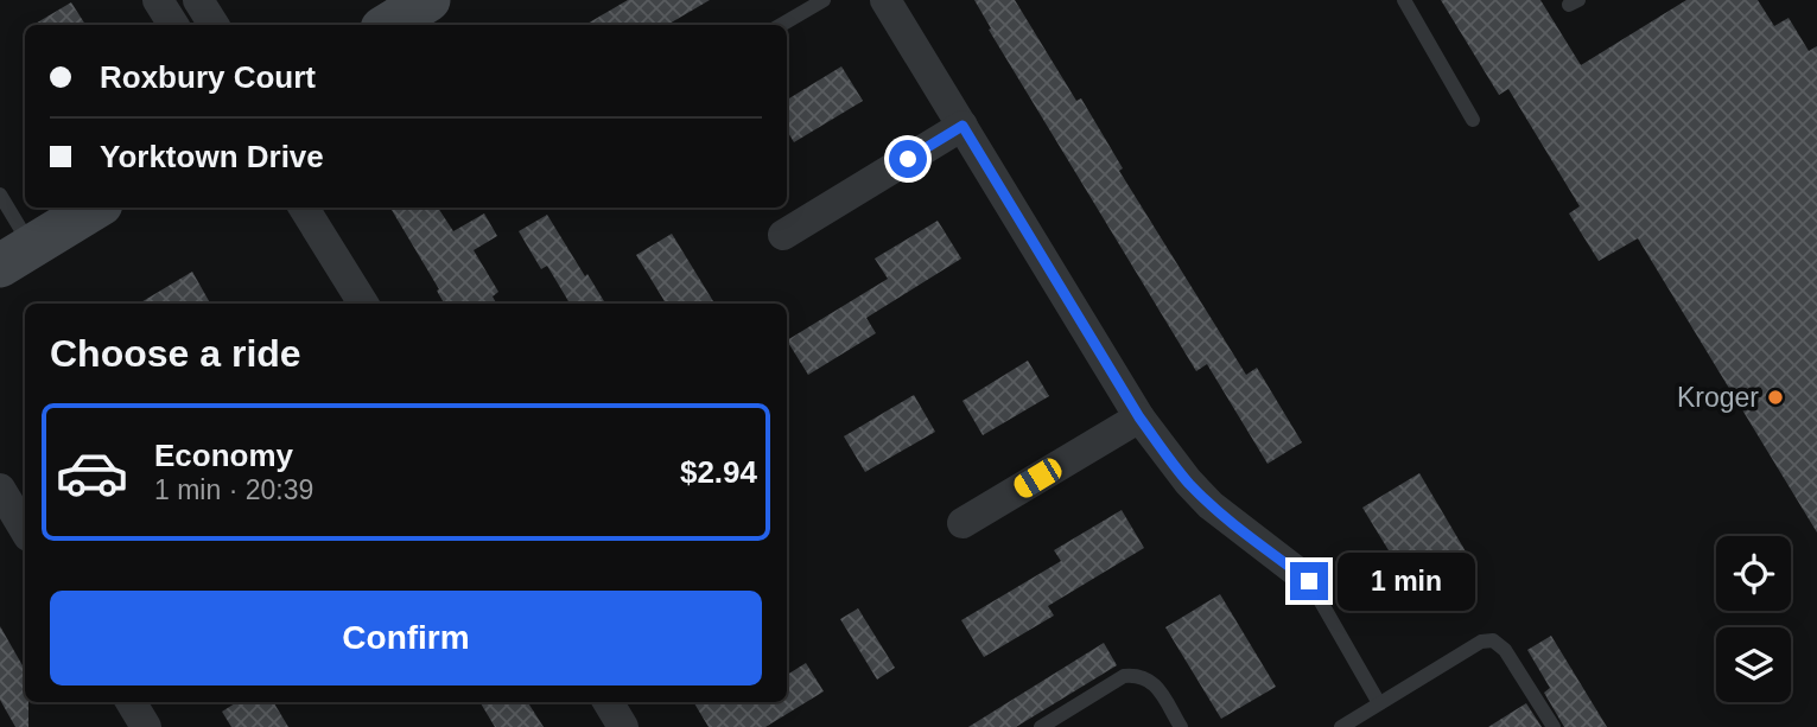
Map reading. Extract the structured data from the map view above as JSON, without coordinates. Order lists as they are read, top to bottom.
{
  "places": ["Kroger"],
  "page": {
    "banner": ["Roxbury Court", "Yorktown Drive"],
    "heading": "Choose a ride",
    "list": [
      {
        "name": "Economy",
        "note": "1 min · 20:39",
        "value": "$2.94"
      }
    ],
    "bubble": "1 min",
    "buttons": "Confirm"
  }
}
